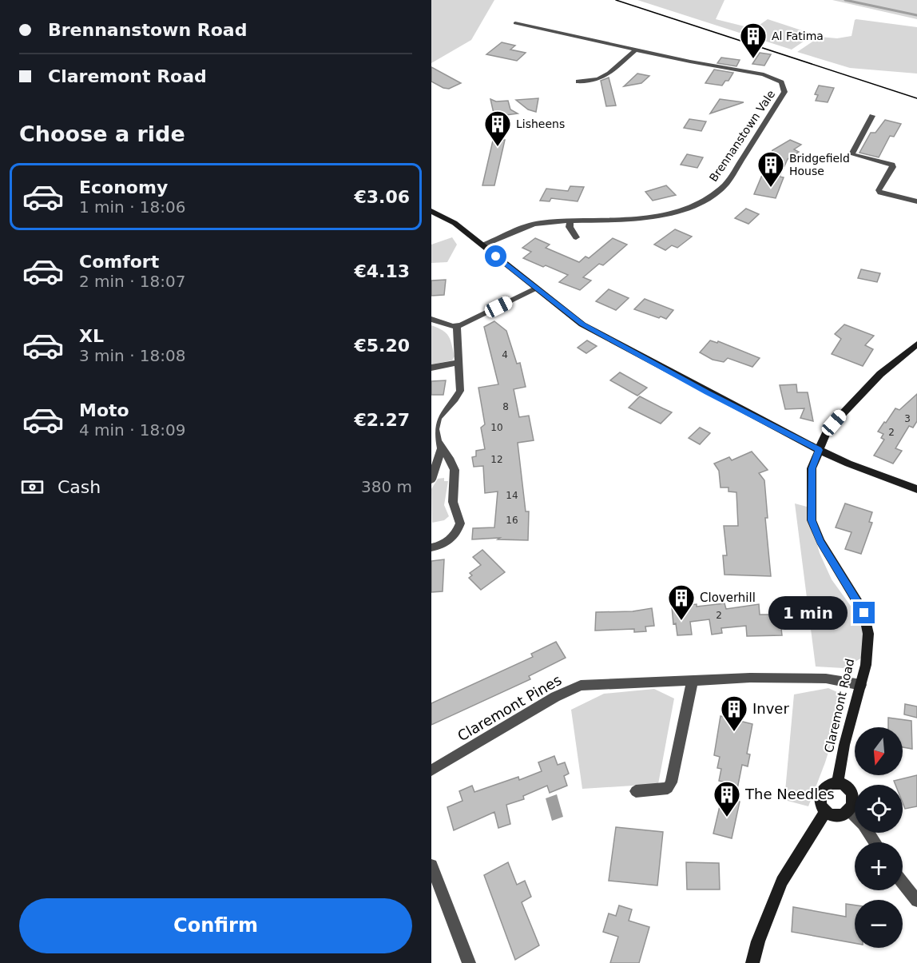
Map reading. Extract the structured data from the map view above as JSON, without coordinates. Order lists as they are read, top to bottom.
{
  "streets": {
    "main road": ["Claremont Road"],
    "street": ["Brennanstown Vale", "Claremont Pines"]
  },
  "crossings": [
    ["Claremont Road", "Claremont Pines"]
  ],
  "places": {
    "building": [
      "Al Fatima",
      "Lisheens",
      "Bridgefield House",
      "Cloverhill",
      "Inver",
      "The Needles"
    ]
  },
  "house_numbers": [
    "4",
    "8",
    "3",
    "10",
    "2",
    "12",
    "14",
    "16",
    "2"
  ],
  "north": "bottom",
  "page": {
    "banner": ["Brennanstown Road", "Claremont Road"],
    "heading": "Choose a ride",
    "list": [
      {
        "name": "Economy",
        "note": "1 min · 18:06",
        "value": "€3.06"
      },
      {
        "name": "Comfort",
        "note": "2 min · 18:07",
        "value": "€4.13"
      },
      {
        "name": "XL",
        "note": "3 min · 18:08",
        "value": "€5.20"
      },
      {
        "name": "Moto",
        "note": "4 min · 18:09",
        "value": "€2.27"
      }
    ],
    "pay": ["Cash", "380 m"],
    "bubble": "1 min",
    "map_buttons": ["+", "−"],
    "buttons": "Confirm"
  }
}
